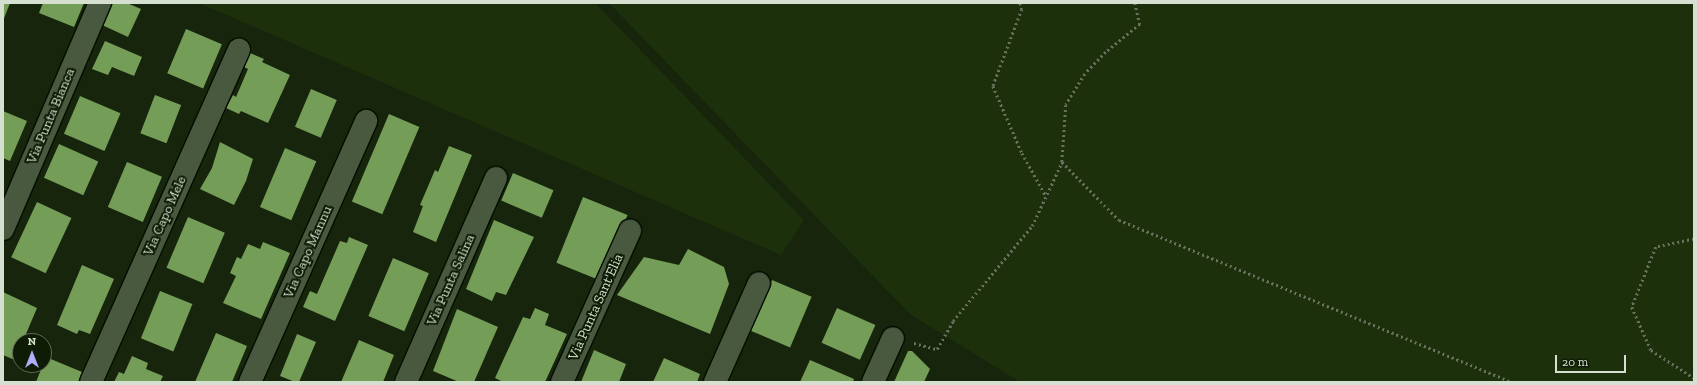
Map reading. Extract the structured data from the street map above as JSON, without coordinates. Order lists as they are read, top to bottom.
{
  "streets": {
    "street": [
      "Via Punta Bianca",
      "Via Capo Mele",
      "Via Capo Mannu",
      "Via Punta Salina",
      "Via Punta Sant'Elia"
    ]
  },
  "scale_bar": "20 m",
  "north": "top"
}
